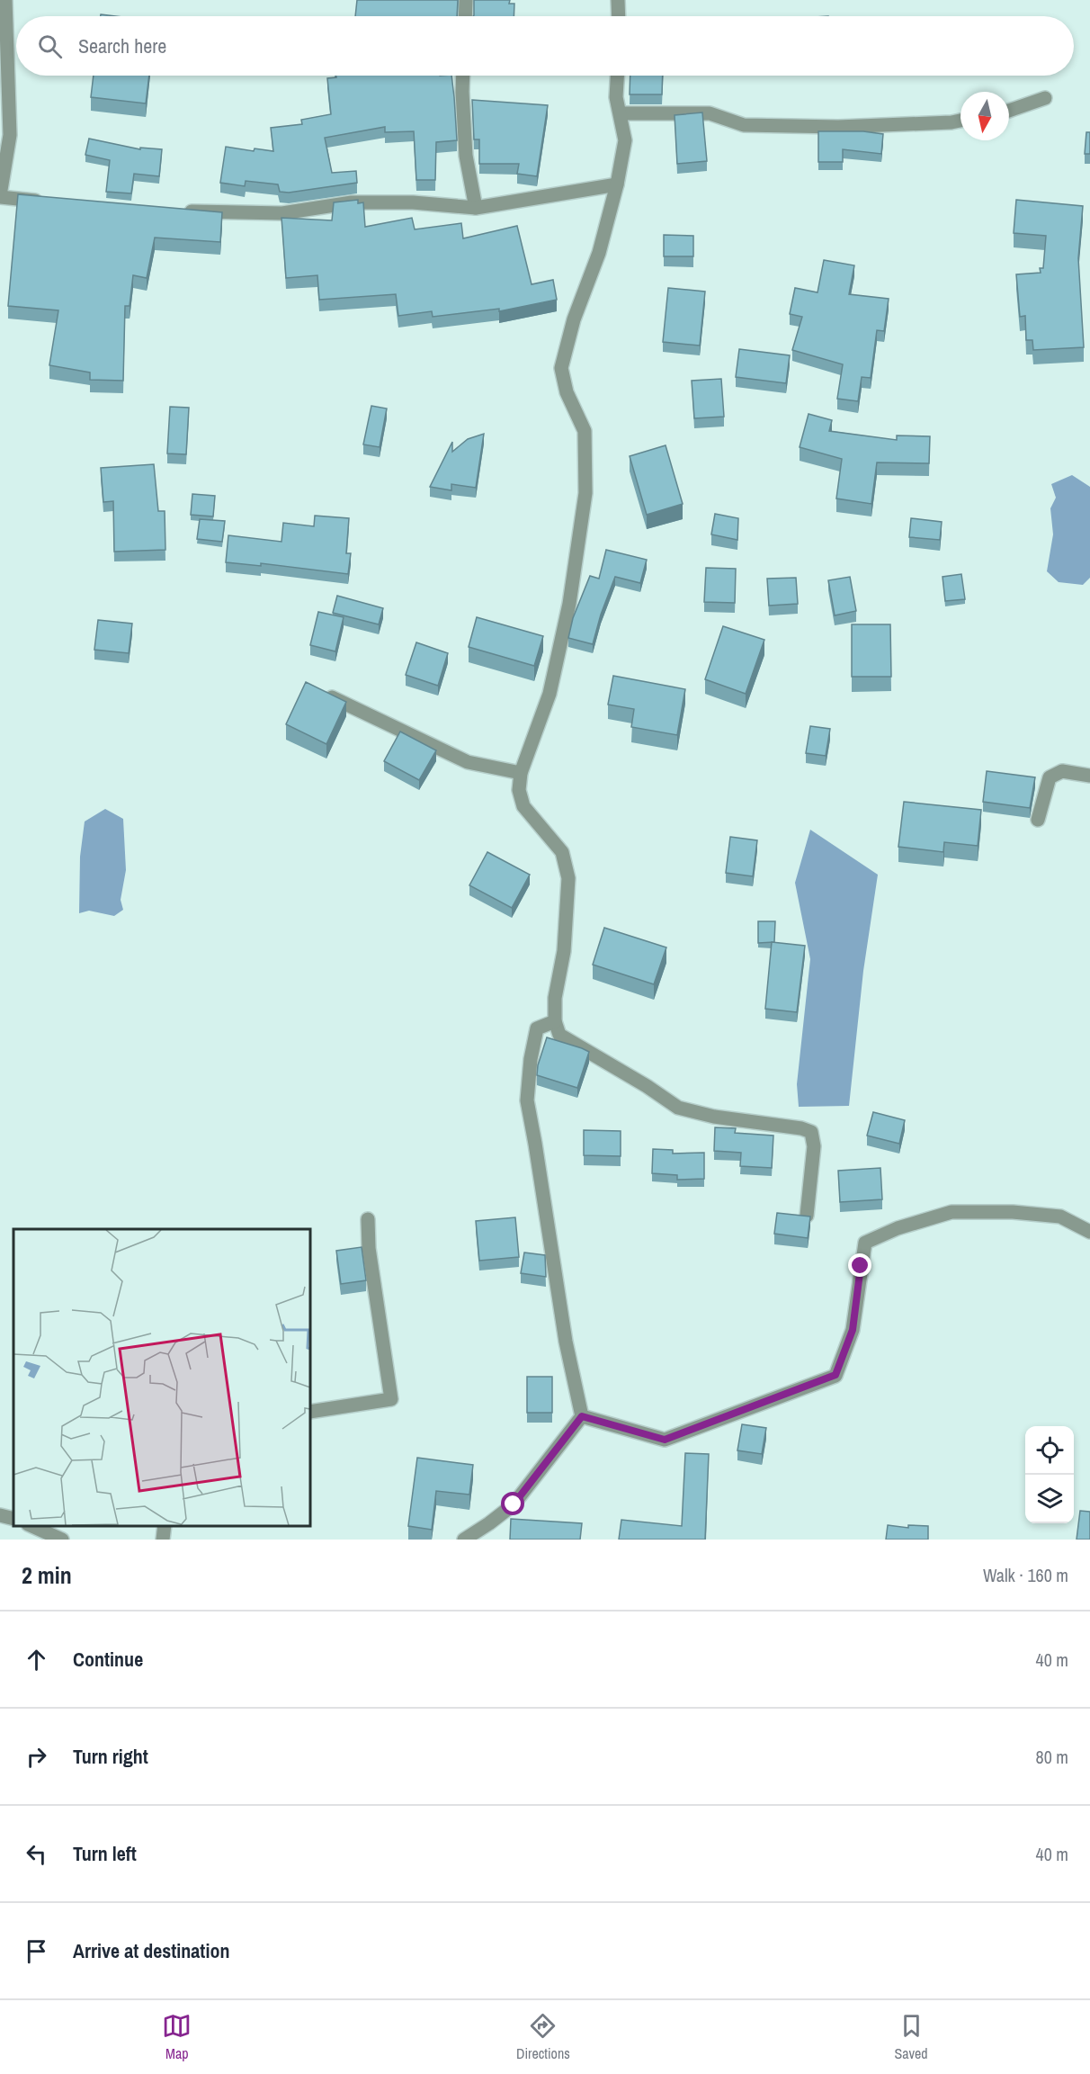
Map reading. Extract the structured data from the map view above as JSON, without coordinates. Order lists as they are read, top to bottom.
{
  "north": "bottom",
  "page": {
    "search": "Search here",
    "heading": ["2 min", "Walk · 160 m"],
    "list": [
      ["Continue", "40 m"],
      ["Turn right", "80 m"],
      ["Turn left", "40 m"],
      "Arrive at destination"
    ],
    "nav": ["Map", "Directions", "Saved"]
  }
}
